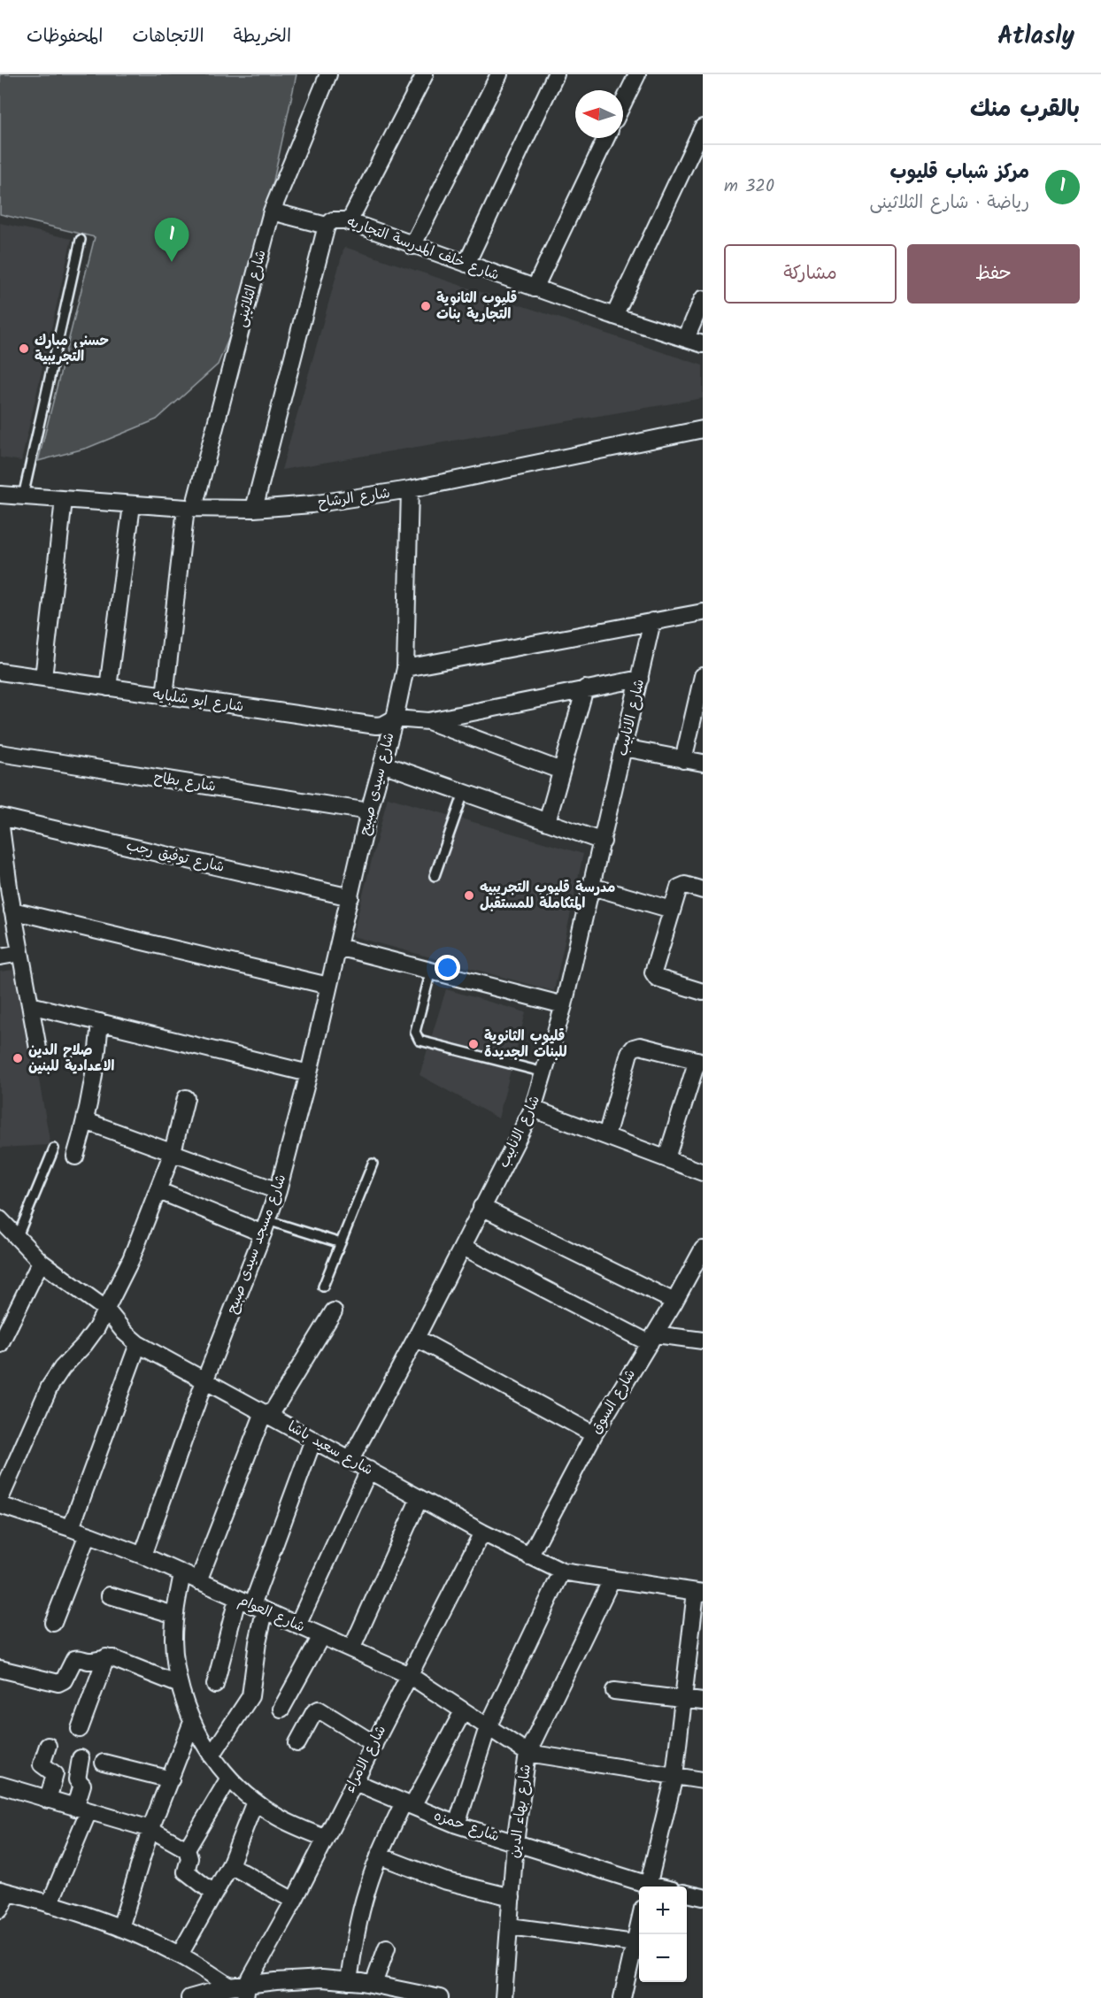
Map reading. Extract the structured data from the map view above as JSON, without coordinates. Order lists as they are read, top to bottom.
{
  "streets": {
    "street": [
      "شارع خلف المدرسة التجاريه",
      "شارع الثلاثينى",
      "شارع الرشاح",
      "شارع ابو شلبايه",
      "شارع الانابيب",
      "شارع بطاح",
      "شارع سيدى صبيح",
      "شارع توفيق رجب",
      "شارع مسجد سيدى صبيح",
      "شارع السوق",
      "شارع سعيد باشا",
      "شارع العوام",
      "شارع الامراء",
      "شارع بهاء الدين",
      "شارع حمزه"
    ]
  },
  "crossings": [
    ["شارع الثلاثينى", "شارع الرشاح"],
    ["شارع الثلاثينى", "شارع ابو شلبايه"],
    ["شارع الرشاح", "شارع سيدى صبيح"],
    ["شارع ابو شلبايه", "شارع سيدى صبيح"],
    ["شارع الانابيب", "شارع سعيد باشا"],
    ["شارع بطاح", "شارع سيدى صبيح"],
    ["شارع سيدى صبيح", "شارع توفيق رجب"],
    ["شارع سيدى صبيح", "شارع مسجد سيدى صبيح"],
    ["شارع مسجد سيدى صبيح", "شارع سعيد باشا"],
    ["شارع مسجد سيدى صبيح", "شارع العوام"],
    ["شارع السوق", "شارع سعيد باشا"],
    ["شارع سعيد باشا", "شارع الامراء"],
    ["شارع سعيد باشا", "شارع بهاء الدين"],
    ["شارع العوام", "شارع الامراء"],
    ["شارع العوام", "شارع بهاء الدين"],
    ["شارع الامراء", "شارع حمزه"],
    ["شارع بهاء الدين", "شارع حمزه"]
  ],
  "places": [
    "قليوب الثانوية التجارية بنات",
    "حسني مبارك التجريبية",
    "مدرسة قليوب التجريبيه المتكاملة للمستقبل",
    "قليوب الثانوية للبنات الجديدة",
    "صلاح الدين الاعدادية للبنين"
  ],
  "north": "left",
  "page": {
    "header": "Atlasly",
    "nav": ["الخريطة", "الاتجاهات", "المحفوظات"],
    "heading": "بالقرب منك",
    "list": [
      {
        "mark": "1",
        "name": "مركز شباب قليوب",
        "note": "رياضة · شارع الثلاثينى",
        "value": "320 m"
      }
    ],
    "pins": "1",
    "buttons": ["حفظ", "مشاركة"],
    "map_buttons": ["+", "−"]
  }
}
